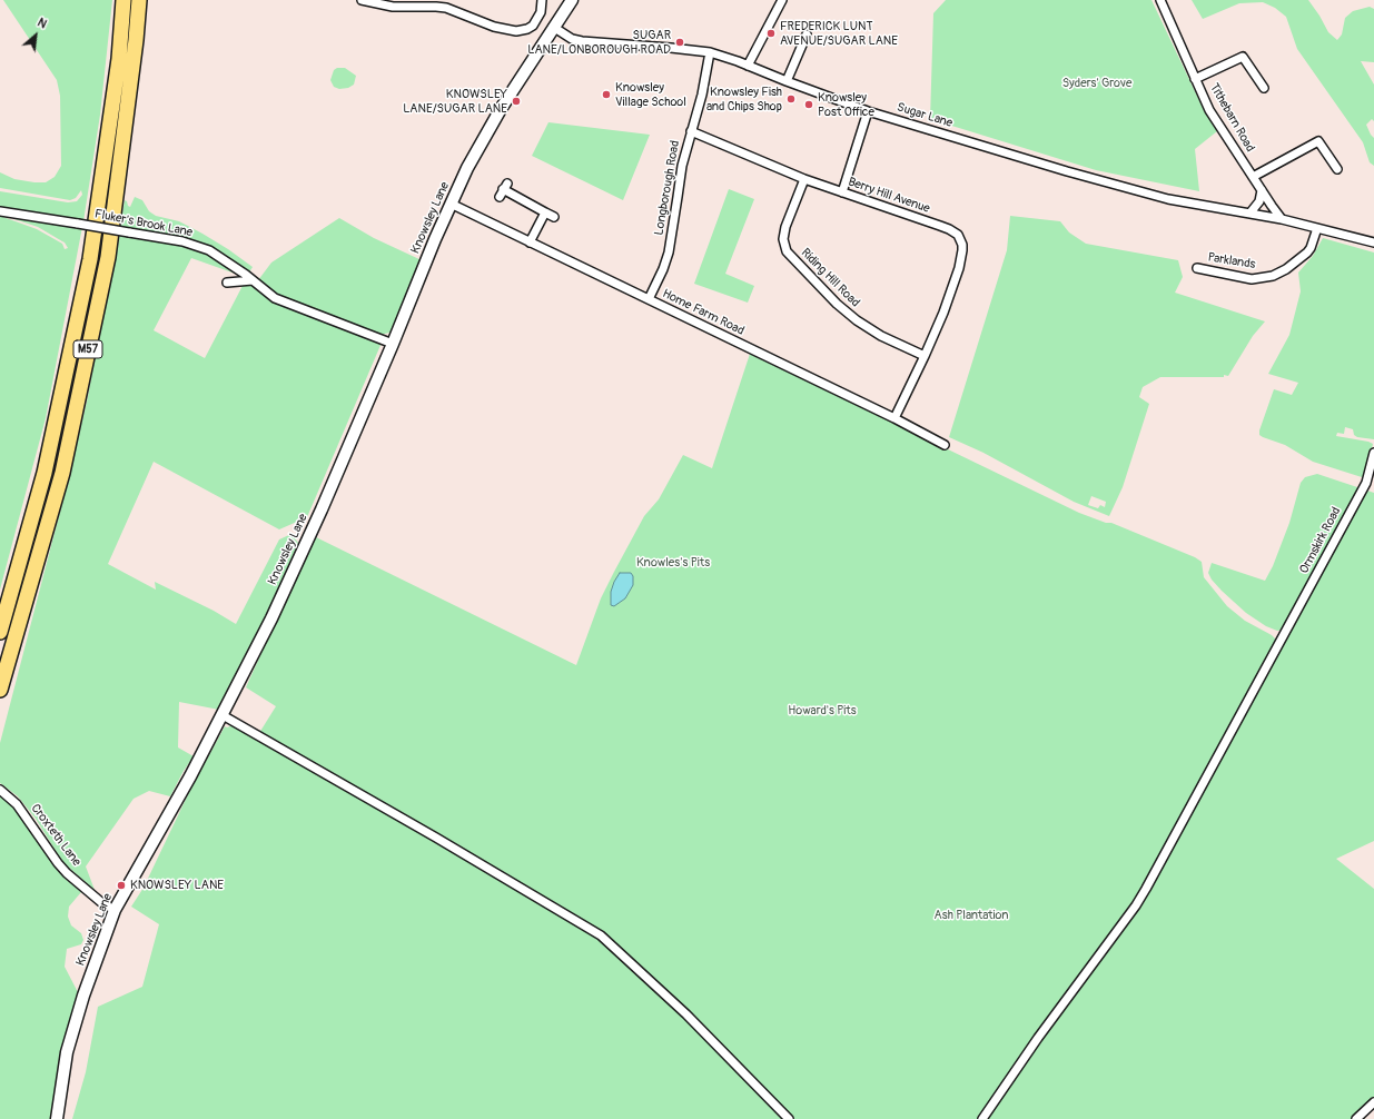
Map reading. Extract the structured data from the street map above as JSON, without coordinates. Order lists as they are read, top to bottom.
{
  "streets": {
    "highway": ["M57"],
    "main road": ["Knowsley Lane"],
    "street": [
      "Sugar Lane",
      "Tithebarn Road",
      "Longborough Road",
      "Berry Hill Avenue",
      "Fluker's Brook Lane",
      "Parklands",
      "Riding Hill Road",
      "Home Farm Road",
      "Ormskirk Road",
      "Croxteth Lane"
    ]
  },
  "crossings": [
    ["Sugar Lane", "Tithebarn Road"],
    ["Sugar Lane", "Longborough Road"],
    ["Sugar Lane", "Knowsley Lane"],
    ["Sugar Lane", "Parklands"],
    ["Longborough Road", "Berry Hill Avenue"],
    ["Longborough Road", "Home Farm Road"],
    ["Berry Hill Avenue", "Riding Hill Road"],
    ["Berry Hill Avenue", "Home Farm Road"],
    ["Knowsley Lane", "Fluker's Brook Lane"],
    ["Knowsley Lane", "Home Farm Road"],
    ["Knowsley Lane", "Croxteth Lane"]
  ],
  "parks": [
    "Syders' Grove",
    "Knowles's Pits",
    "Howard's Pits",
    "Ash Plantation"
  ],
  "places": [
    "FREDERICK LUNT AVENUE/SUGAR LANE",
    "SUGAR LANE/LONBOROUGH ROAD",
    "Knowsley Village School",
    "Knowsley Fish and Chips Shop",
    "KNOWSLEY LANE/SUGAR LANE",
    "Knowsley Post Office",
    "KNOWSLEY LANE"
  ],
  "north": "top right"
}
